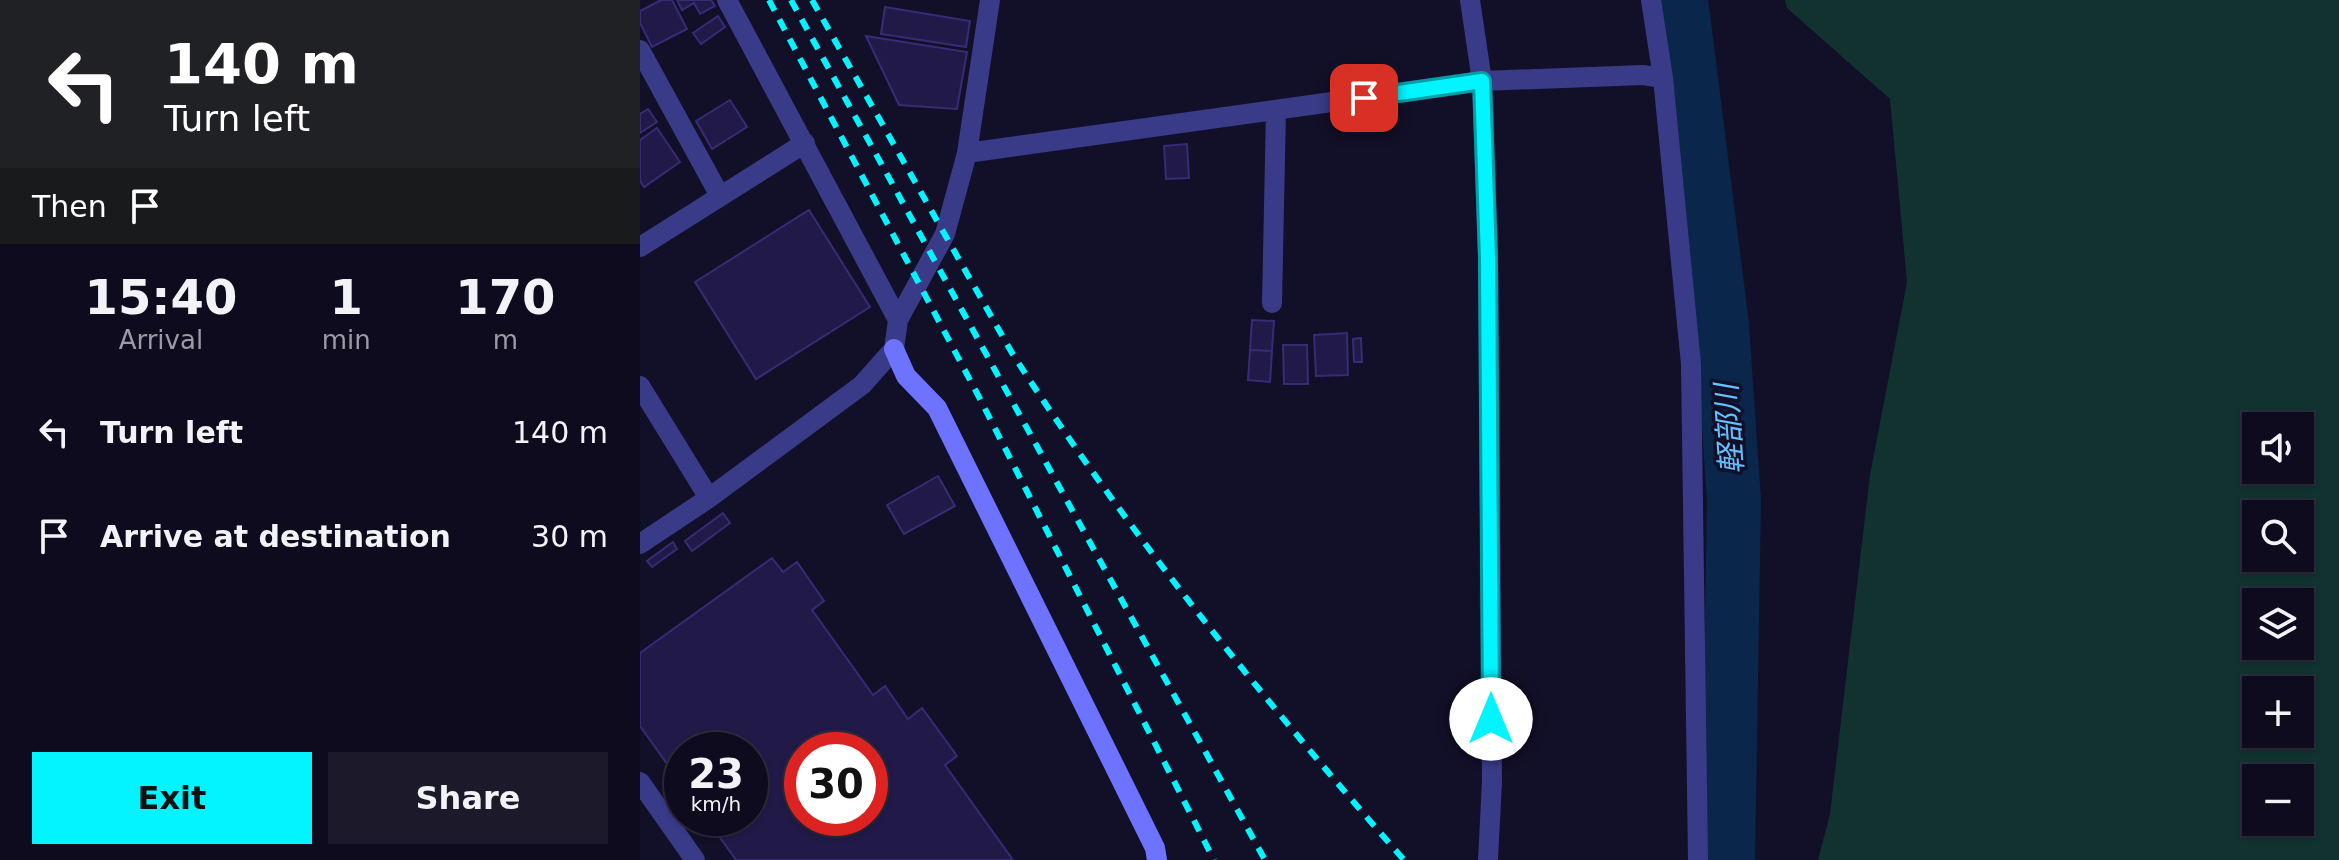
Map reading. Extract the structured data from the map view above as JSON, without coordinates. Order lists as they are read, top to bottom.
{
  "water": ["軽部川"],
  "page": {
    "turn": ["140 m", "Turn left"],
    "then": "Then",
    "eta": [
      "15:40",
      "Arrival",
      "1",
      "min",
      "170",
      "m"
    ],
    "list": [
      {
        "name": "Turn left",
        "value": "140 m"
      },
      {
        "name": "Arrive at destination",
        "value": "30 m"
      }
    ],
    "map_buttons": ["+", "−"],
    "speed": "23 km/h",
    "limit": "30",
    "buttons": ["Exit", "Share"]
  }
}
